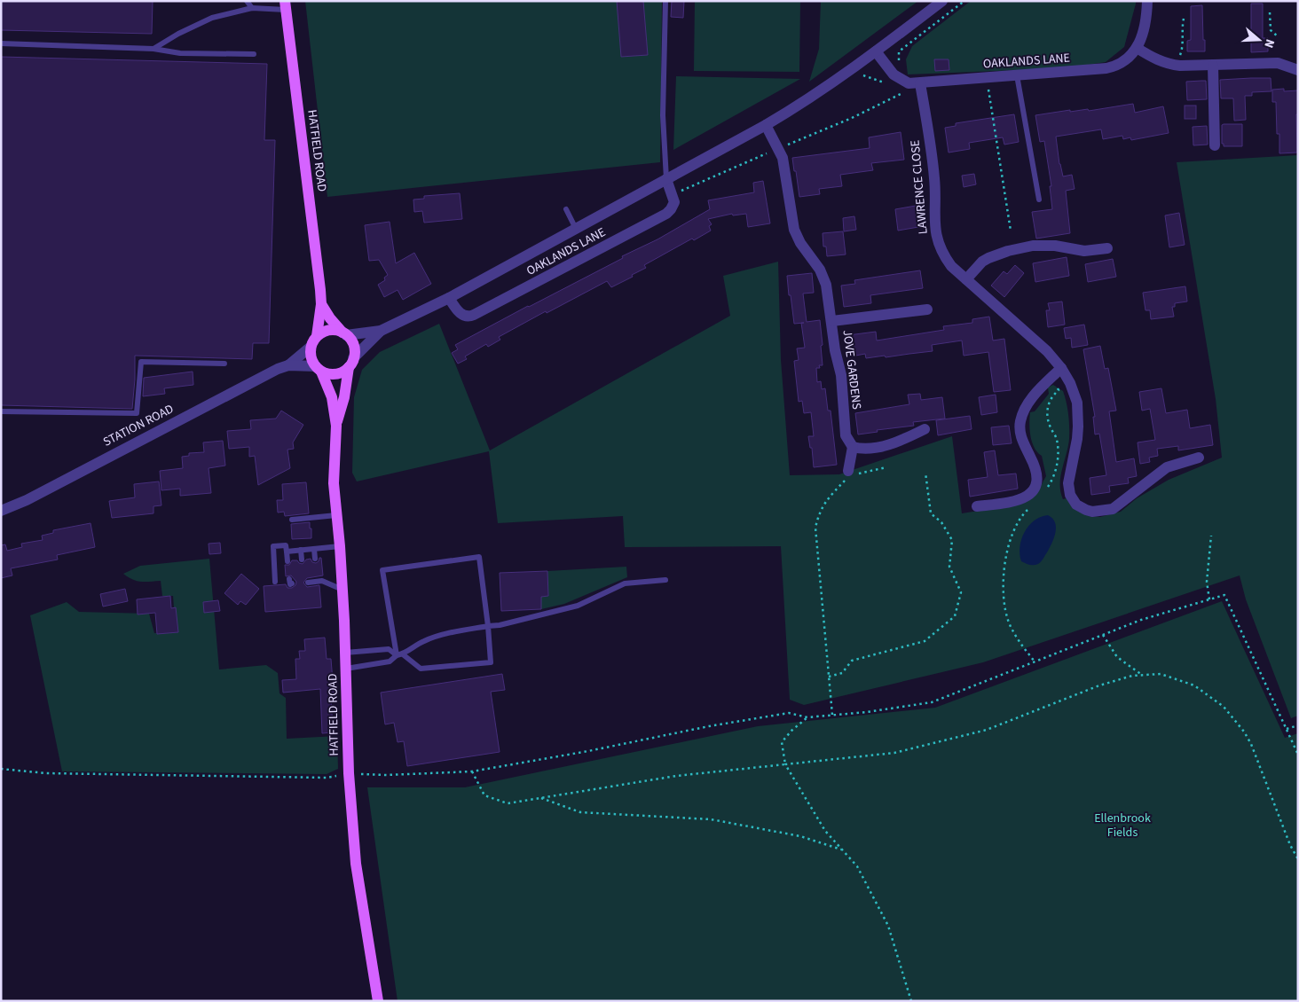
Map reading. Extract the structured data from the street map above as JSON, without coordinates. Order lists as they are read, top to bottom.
{
  "streets": {
    "main road": ["HATFIELD ROAD"],
    "street": [
      "OAKLANDS LANE",
      "LAWRENCE CLOSE",
      "JOVE GARDENS",
      "STATION ROAD"
    ]
  },
  "crossings": [
    ["OAKLANDS LANE", "HATFIELD ROAD"],
    ["OAKLANDS LANE", "LAWRENCE CLOSE"],
    ["OAKLANDS LANE", "JOVE GARDENS"],
    ["OAKLANDS LANE", "STATION ROAD"],
    ["HATFIELD ROAD", "STATION ROAD"]
  ],
  "parks": ["Ellenbrook Fields"],
  "north": "right"
}
